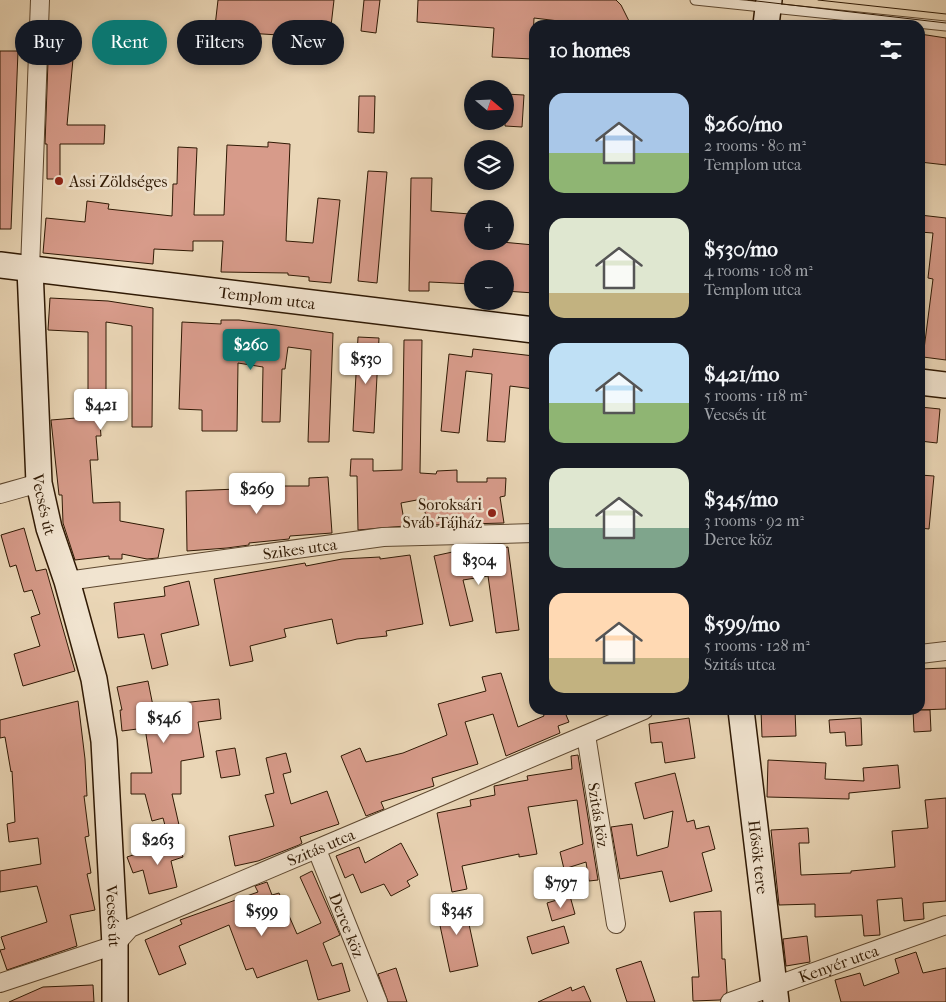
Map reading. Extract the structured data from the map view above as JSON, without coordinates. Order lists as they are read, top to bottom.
{
  "streets": {
    "street": [
      "Templom utca",
      "Vecsés út",
      "Szikes utca",
      "Szitás köz",
      "Szitás utca",
      "Hősök tere",
      "Derce köz",
      "Kenyér utca"
    ]
  },
  "crossings": [
    ["Templom utca", "Vecsés út"],
    ["Vecsés út", "Szikes utca"],
    ["Vecsés út", "Szitás utca"],
    ["Szitás köz", "Szitás utca"],
    ["Szitás utca", "Derce köz"],
    ["Hősök tere", "Kenyér utca"]
  ],
  "places": ["Assi Zöldséges", "Soroksári Sváb Tájház"],
  "north": "right",
  "page": {
    "chip": [
      "Buy",
      "Rent",
      "Filters",
      "New"
    ],
    "heading": "10 homes",
    "map_buttons": ["+", "−"],
    "list": [
      {
        "name": "$260/mo",
        "note": "2 rooms · 80 m² · Templom utca"
      },
      {
        "name": "$530/mo",
        "note": "4 rooms · 108 m² · Templom utca"
      },
      {
        "name": "$421/mo",
        "note": "5 rooms · 118 m² · Vecsés út"
      },
      {
        "name": "$345/mo",
        "note": "3 rooms · 92 m² · Derce köz"
      },
      {
        "name": "$599/mo",
        "note": "5 rooms · 128 m² · Szitás utca"
      }
    ],
    "price": [
      "$260",
      "$530",
      "$421",
      "$269",
      "$304",
      "$546",
      "$263",
      "$797",
      "$345",
      "$599"
    ]
  }
}
